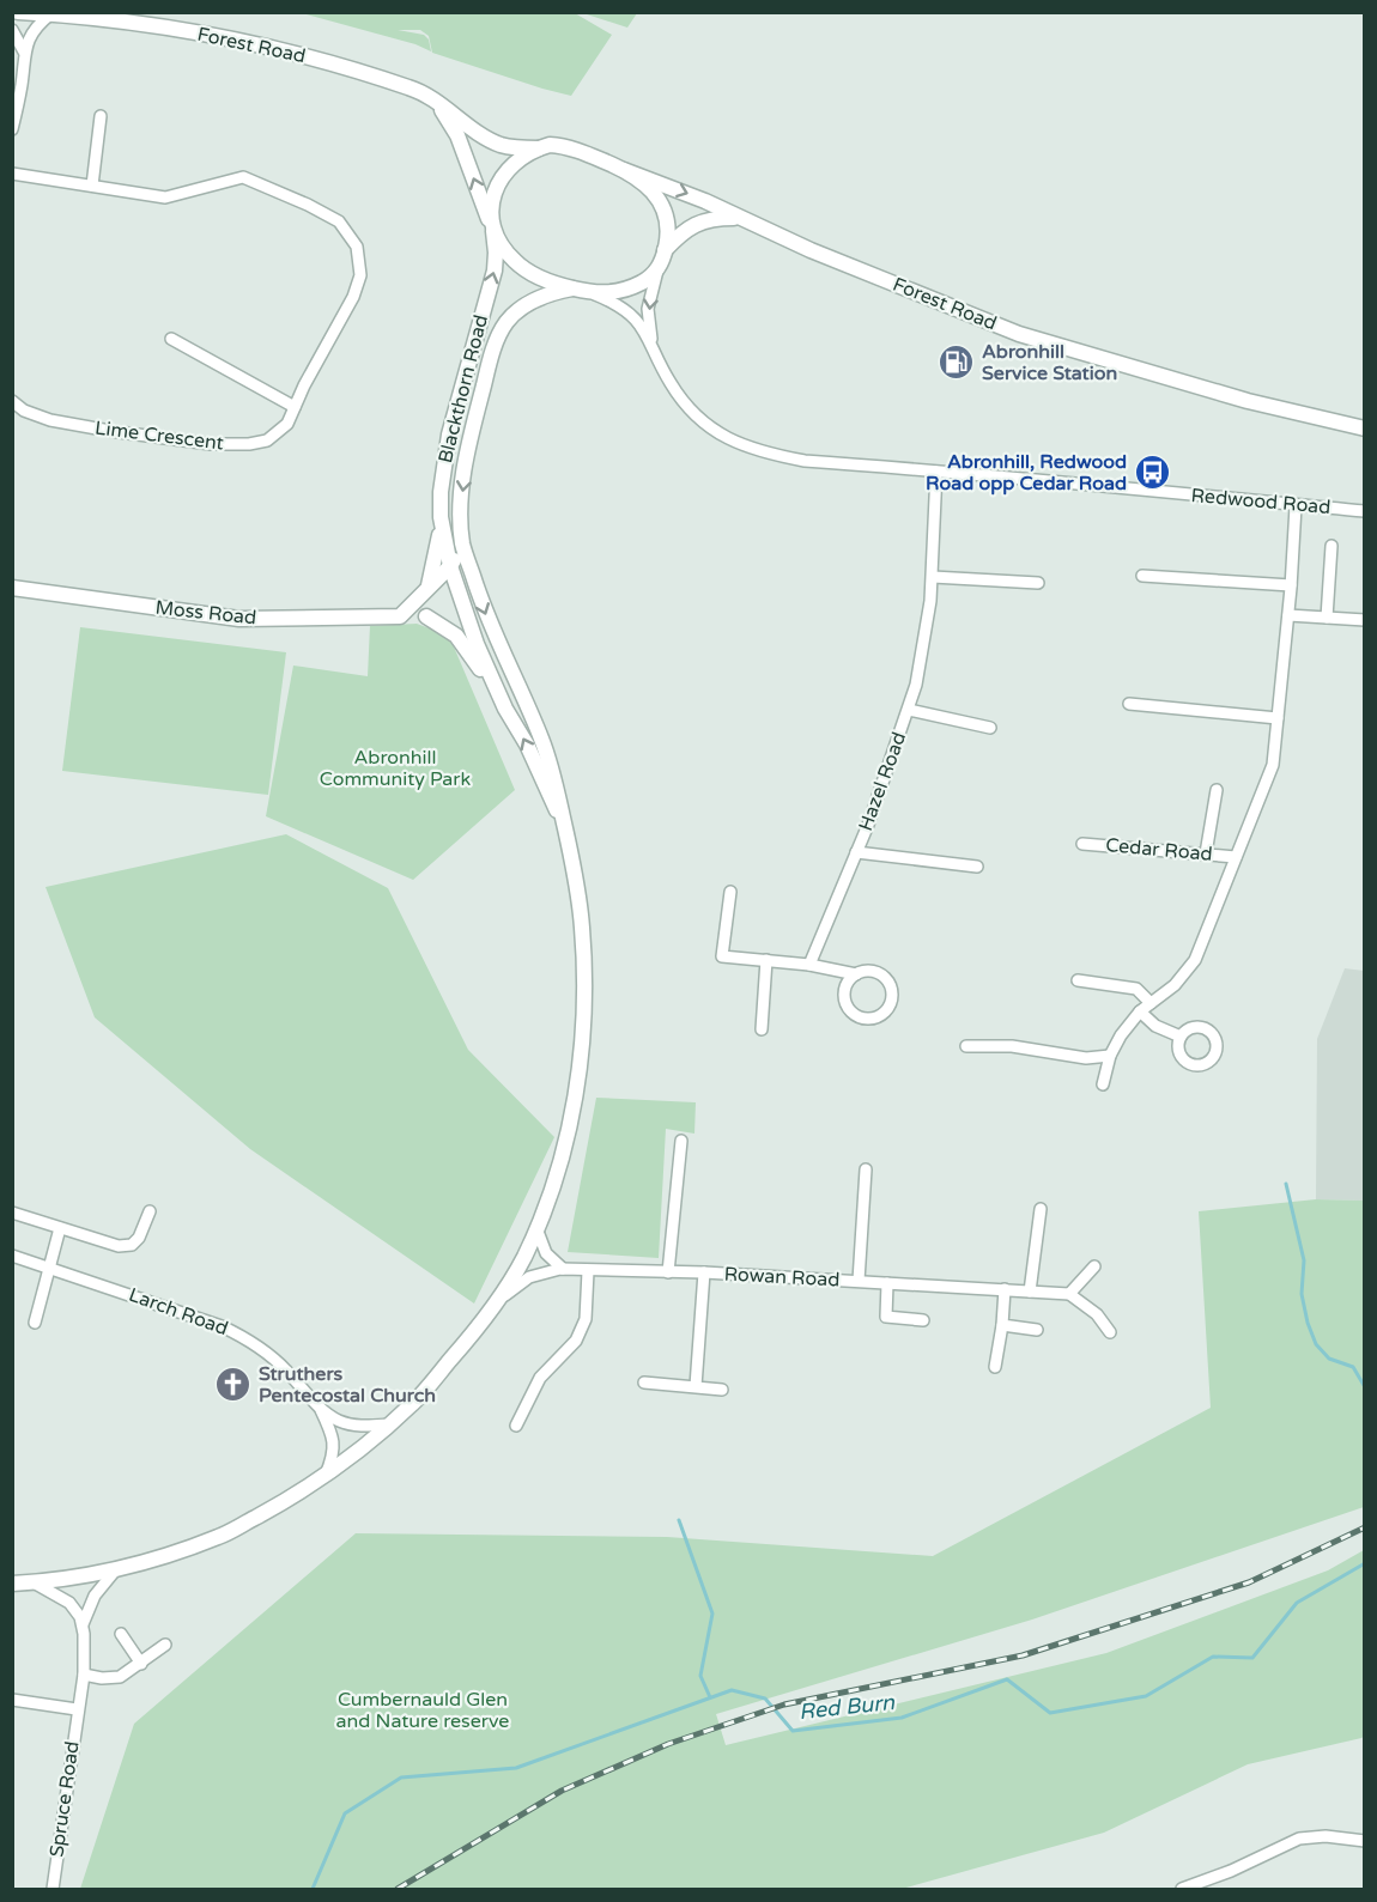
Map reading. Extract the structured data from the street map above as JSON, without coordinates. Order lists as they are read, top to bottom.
{
  "streets": {
    "street": [
      "Forest Road",
      "Blackthorn Road",
      "Lime Crescent",
      "Redwood Road",
      "Moss Road",
      "Hazel Road",
      "Cedar Road",
      "Rowan Road",
      "Larch Road",
      "Spruce Road"
    ]
  },
  "crossings": [
    ["Forest Road", "Blackthorn Road"],
    ["Forest Road", "Redwood Road"],
    ["Blackthorn Road", "Redwood Road"],
    ["Blackthorn Road", "Moss Road"],
    ["Blackthorn Road", "Rowan Road"],
    ["Blackthorn Road", "Larch Road"],
    ["Blackthorn Road", "Spruce Road"],
    ["Redwood Road", "Hazel Road"],
    ["Redwood Road", "Cedar Road"]
  ],
  "water": ["Red Burn"],
  "parks": ["Abronhill Community Park", "Cumbernauld Glen and Nature reserve"],
  "places": {
    "fuel station": ["Abronhill Service Station"],
    "bus stop": ["Abronhill, Redwood Road opp Cedar Road"],
    "church": ["Struthers Pentecostal Church"]
  }
}
